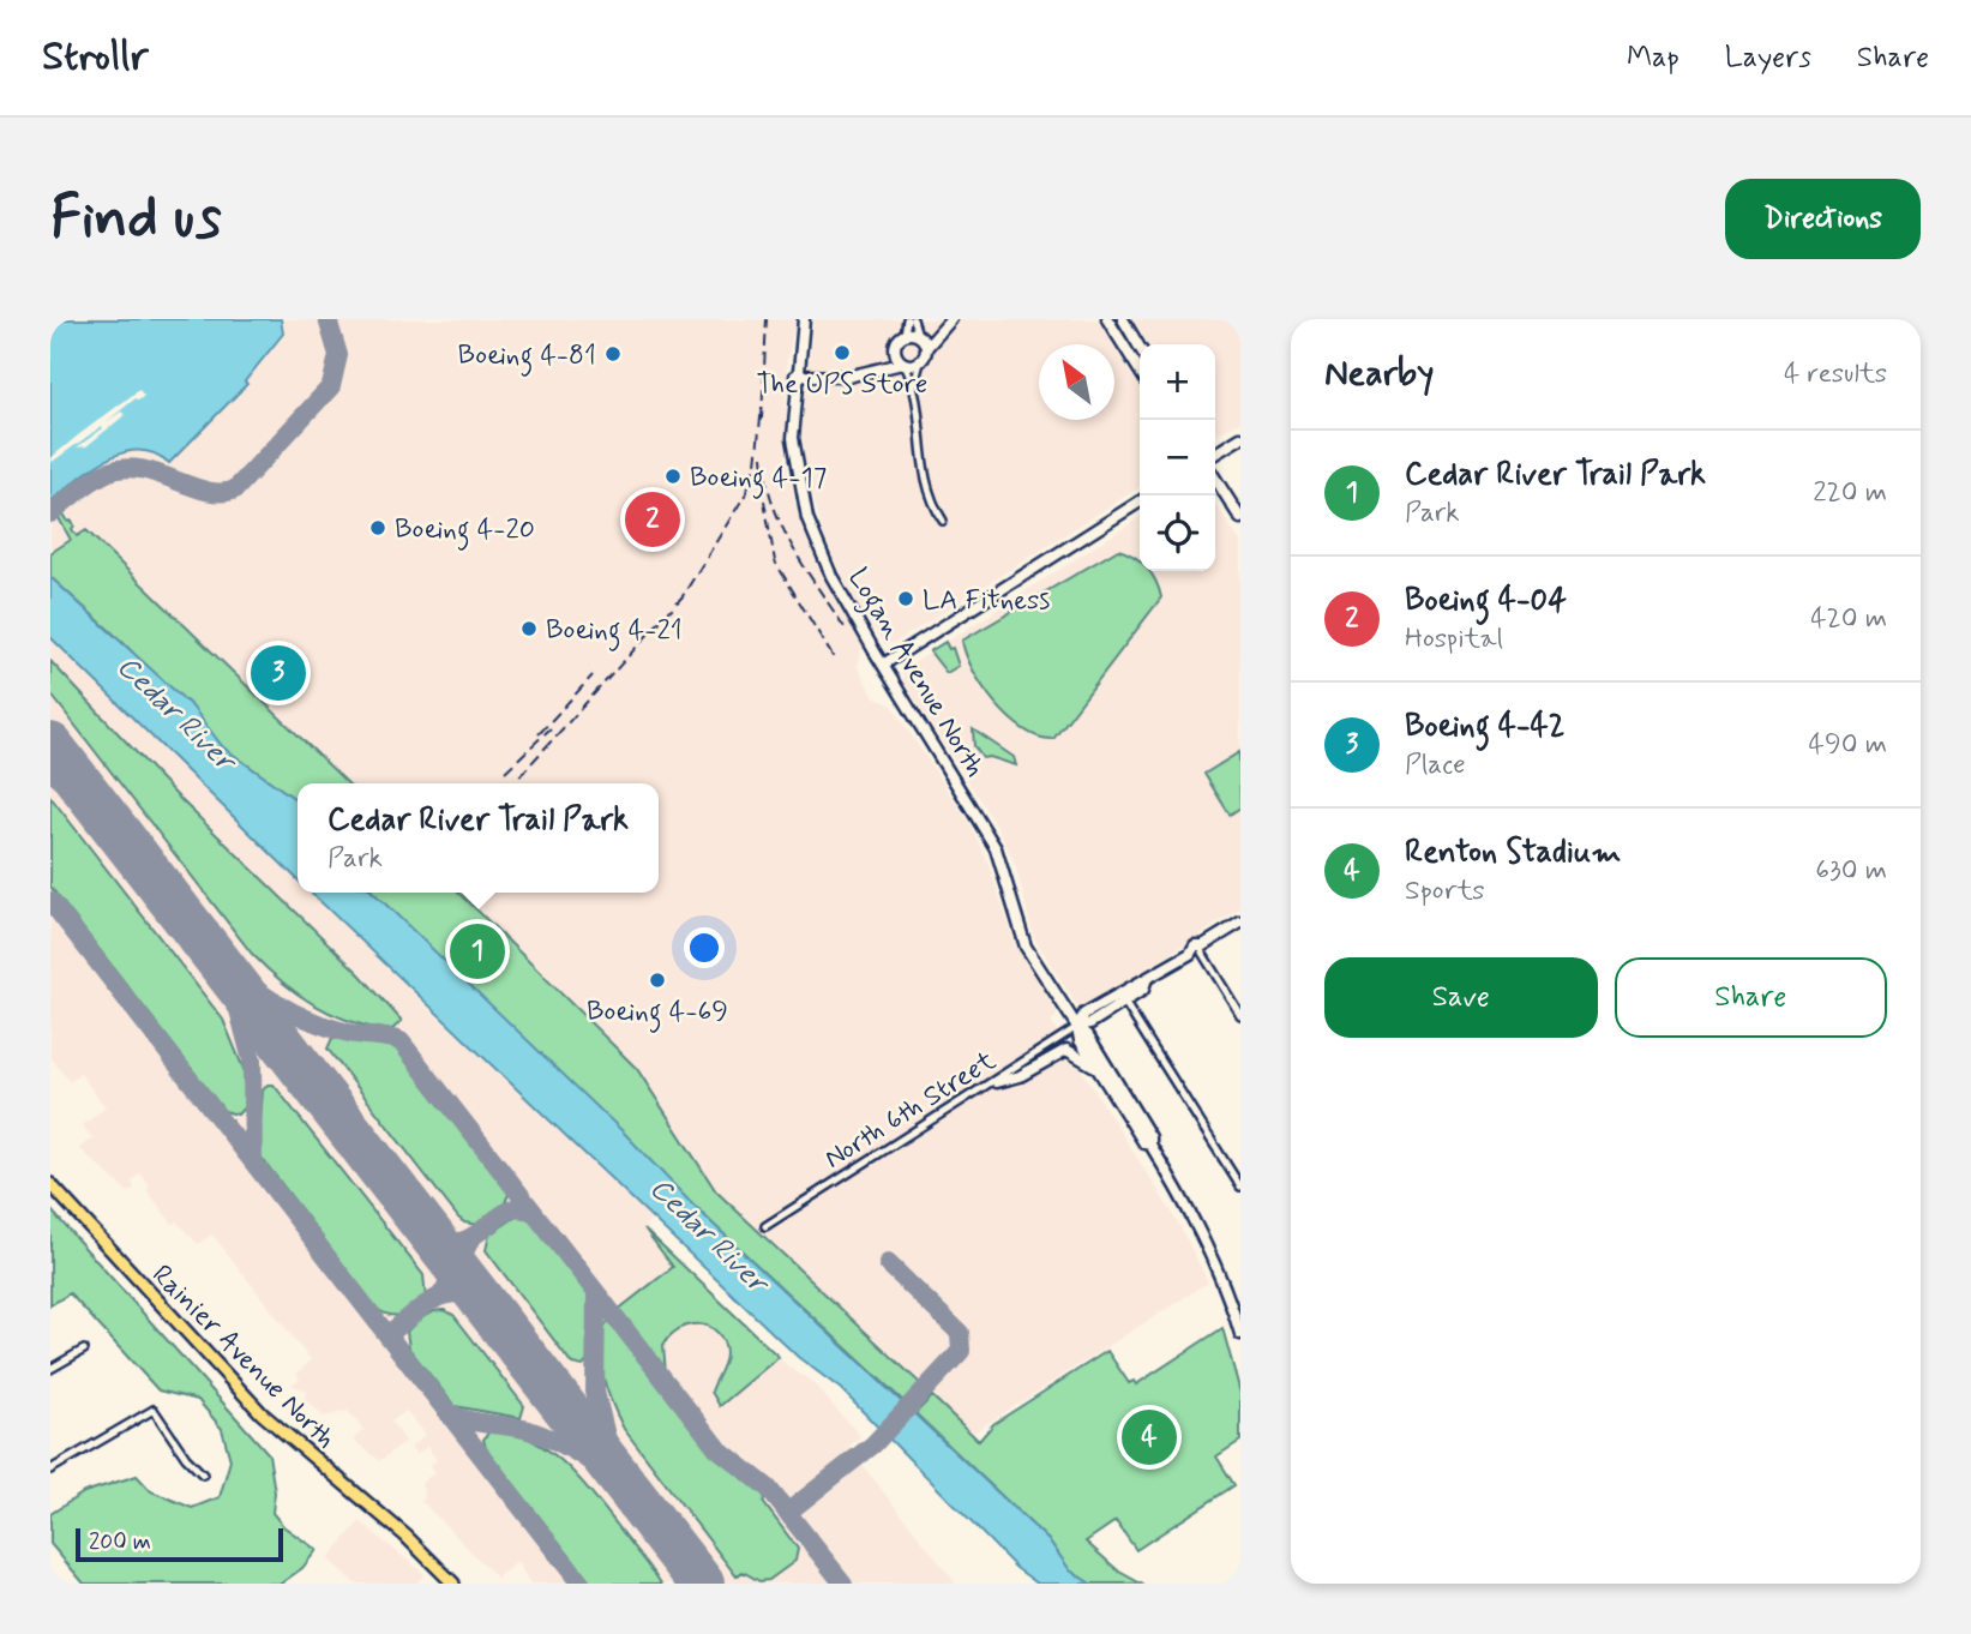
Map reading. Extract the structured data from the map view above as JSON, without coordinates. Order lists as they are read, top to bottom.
{
  "streets": {
    "main road": ["Logan Avenue North", "North 6th Street", "Rainier Avenue North"]
  },
  "crossings": [
    ["Logan Avenue North", "North 6th Street"]
  ],
  "water": ["Cedar River"],
  "places": [
    "The UPS Store",
    "Boeing 4-81",
    "Boeing 4-17",
    "Boeing 4-20",
    "LA Fitness",
    "Boeing 4-21",
    "Boeing 4-69"
  ],
  "scale_bar": "200 m",
  "north": "top left",
  "page": {
    "header": "Strollr",
    "nav": ["Map", "Layers", "Share"],
    "buttons": [
      "Directions",
      ["Save", "Share"]
    ],
    "title": "Find us",
    "heading": ["Nearby", "4 results"],
    "map_buttons": ["+", "−"],
    "list": [
      {
        "mark": "1",
        "name": "Cedar River Trail Park",
        "note": "Park",
        "value": "220 m"
      },
      {
        "mark": "2",
        "name": "Boeing 4-04",
        "note": "Hospital",
        "value": "420 m"
      },
      {
        "mark": "3",
        "name": "Boeing 4-42",
        "note": "Place",
        "value": "490 m"
      },
      {
        "mark": "4",
        "name": "Renton Stadium",
        "note": "Sports",
        "value": "630 m"
      }
    ],
    "pins": [
      "2",
      "3",
      "1",
      "4"
    ],
    "popup": ["Cedar River Trail Park", "Park"],
    "scale": "200 m"
  }
}
